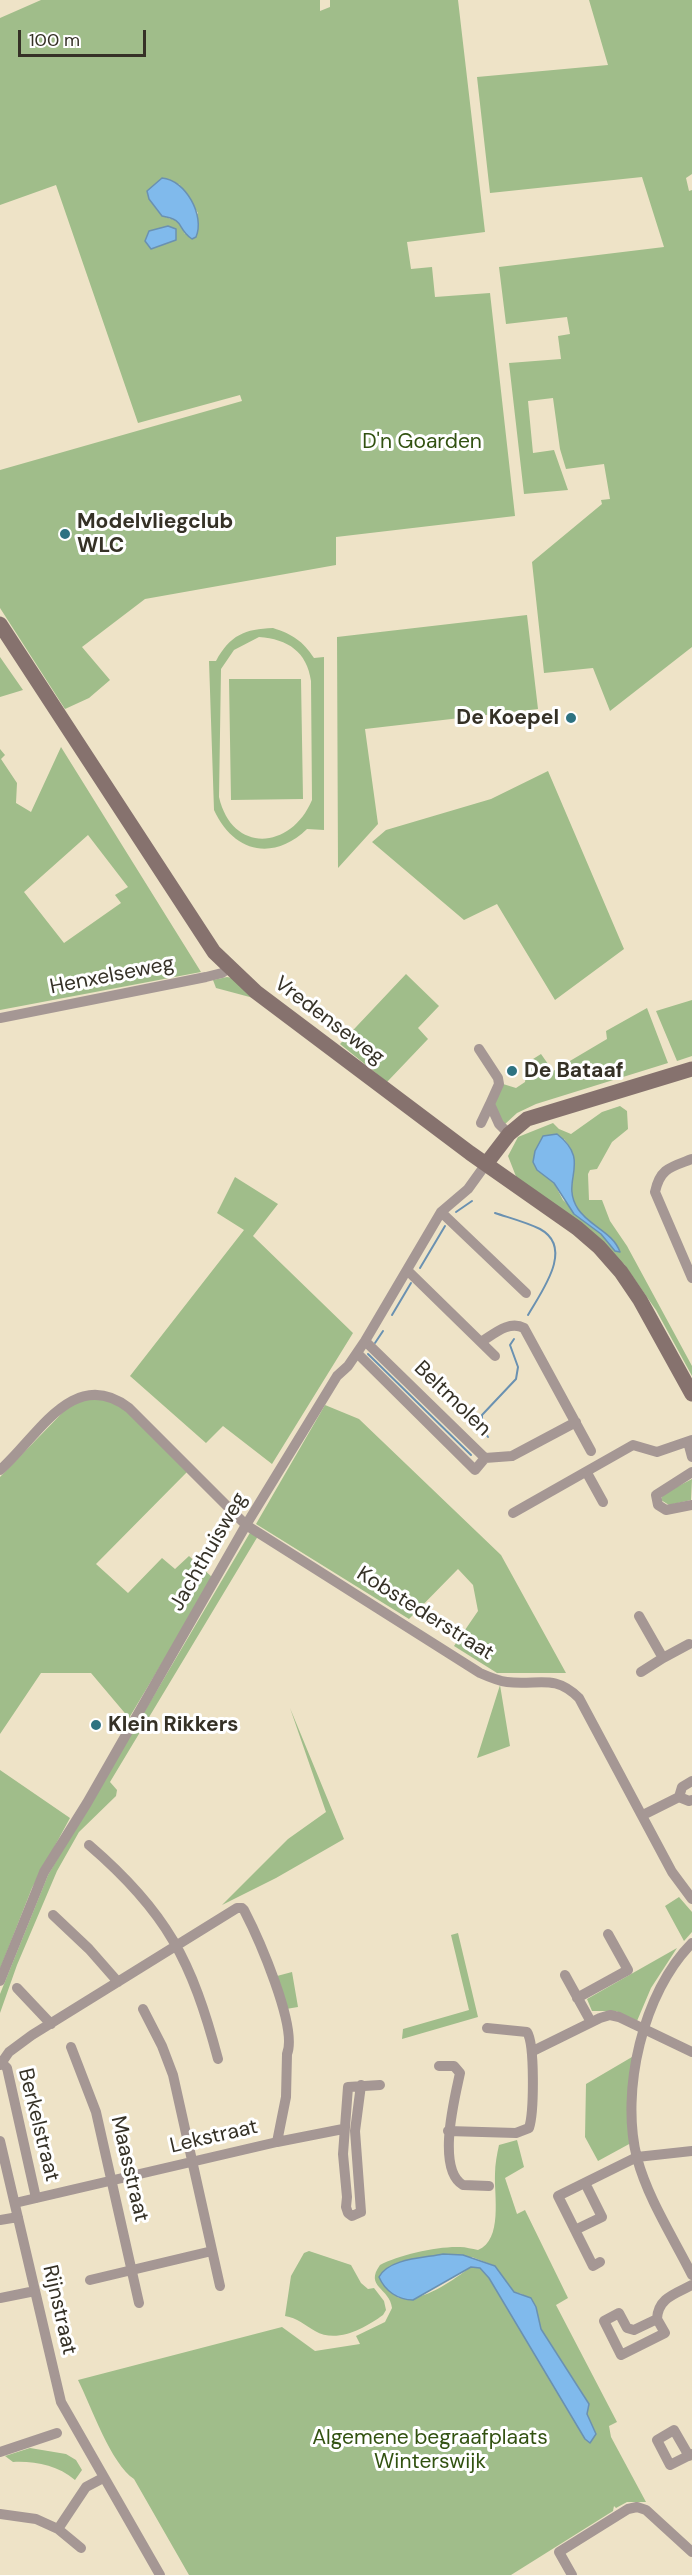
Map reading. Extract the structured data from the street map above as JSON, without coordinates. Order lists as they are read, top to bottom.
{
  "streets": {
    "main road": ["Vredenseweg"],
    "street": [
      "Henxelseweg",
      "Beltmolen",
      "Jachthuisweg",
      "Kobstederstraat",
      "Berkelstraat",
      "Lekstraat",
      "Maasstraat",
      "Rijnstraat"
    ]
  },
  "crossings": [
    ["Henxelseweg", "Vredenseweg"],
    ["Vredenseweg", "Jachthuisweg"],
    ["Beltmolen", "Jachthuisweg"],
    ["Jachthuisweg", "Kobstederstraat"],
    ["Berkelstraat", "Lekstraat"],
    ["Lekstraat", "Maasstraat"],
    ["Lekstraat", "Rijnstraat"]
  ],
  "parks": ["D'n Goarden", "Algemene begraafplaats Winterswijk"],
  "places": [
    "Modelvliegclub WLC",
    "De Koepel",
    "De Bataaf",
    "Klein Rikkers"
  ],
  "scale_bar": "100 m"
}
